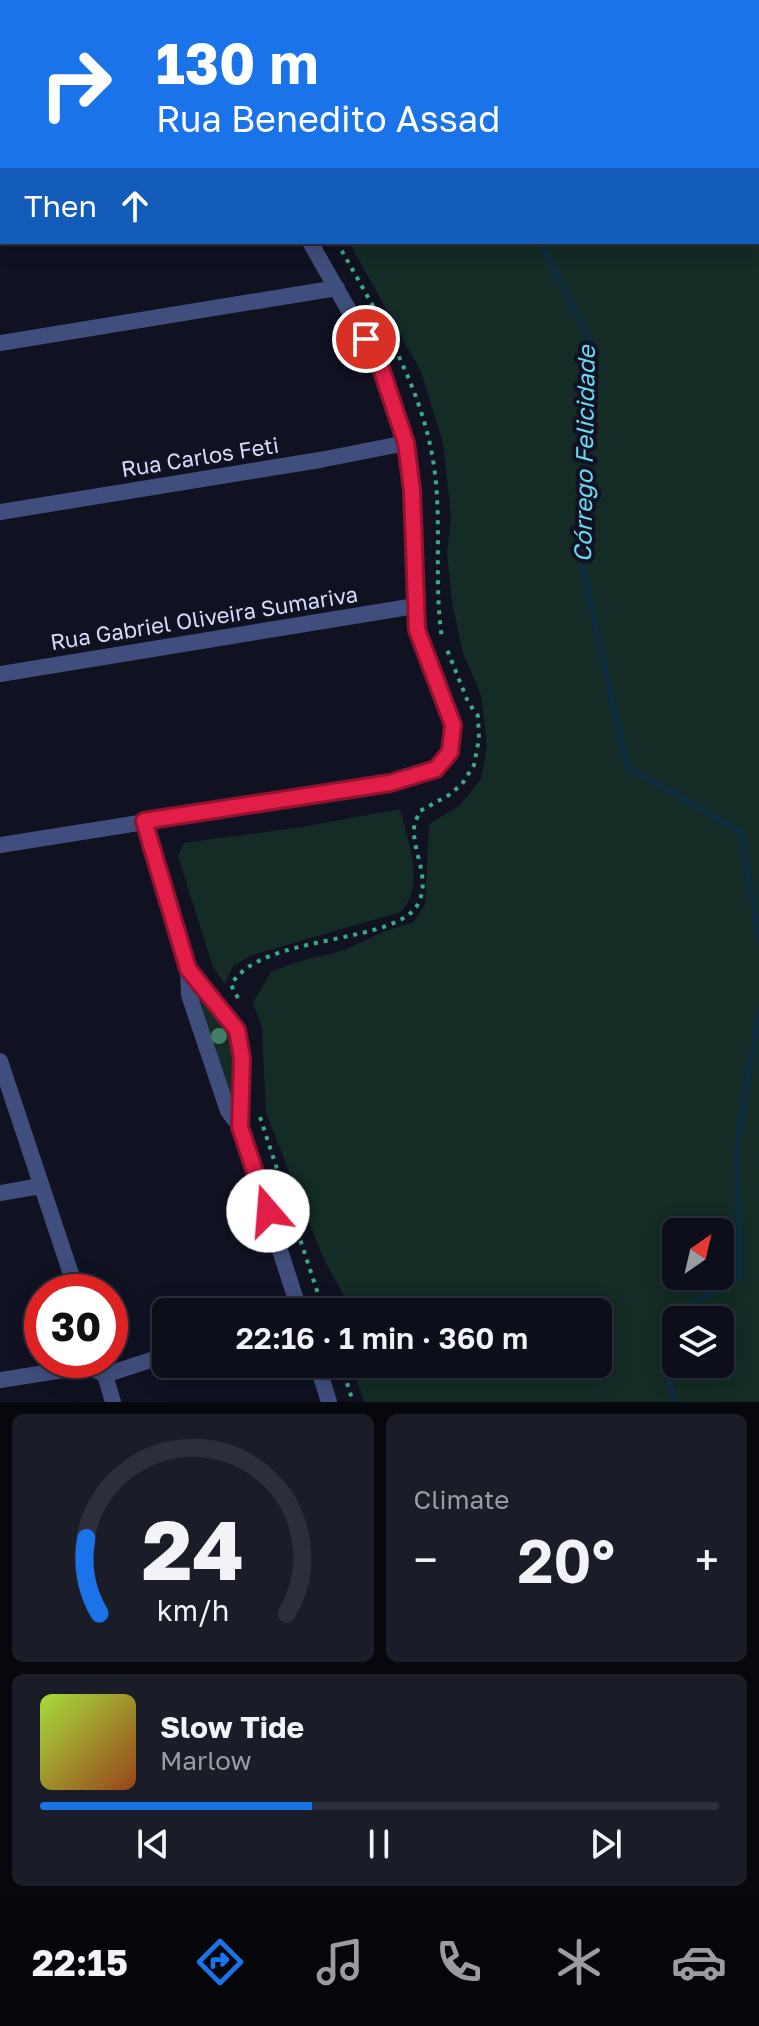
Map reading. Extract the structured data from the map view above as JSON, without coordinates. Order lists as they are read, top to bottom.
{
  "streets": {
    "street": ["Rua Carlos Feti", "Rua Gabriel Oliveira Sumariva"]
  },
  "water": ["Córrego Felicidade"],
  "north": "top right",
  "page": {
    "turn": ["130 m", "Rua Benedito Assad"],
    "then": "Then",
    "limit": "30",
    "trip": "22:16 · 1 min · 360 m",
    "tile": "Climate",
    "heat": ["−", "20°", "+"],
    "song": ["Slow Tide", "Marlow"],
    "tabs": "22:15",
    "gauge": ["24", "km/h"]
  }
}
